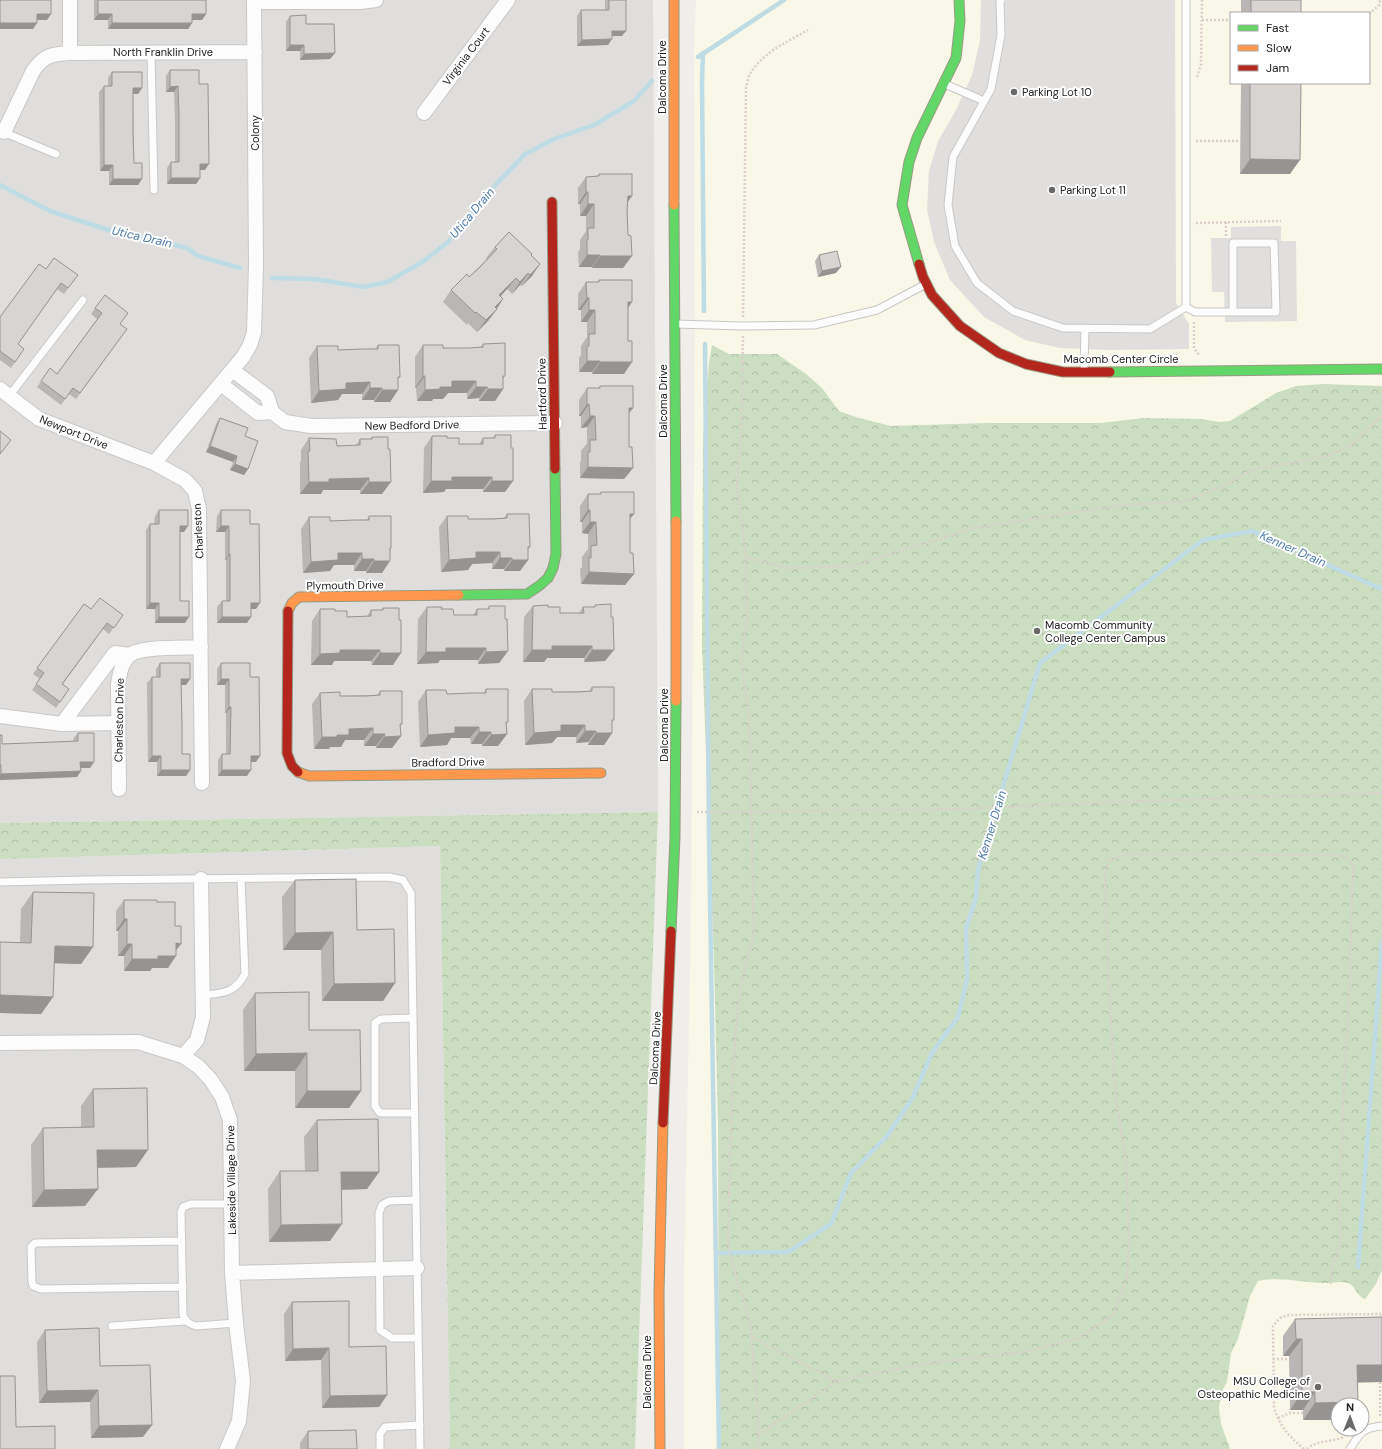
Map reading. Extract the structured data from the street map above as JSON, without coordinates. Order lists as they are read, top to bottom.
{
  "streets": {
    "street": [
      "North Franklin Drive",
      "Virginia Court",
      "Dalcoma Drive",
      "Colony",
      "Macomb Center Circle",
      "Hartford Drive",
      "New Bedford Drive",
      "Newport Drive",
      "Charleston",
      "Plymouth Drive",
      "Charleston Drive",
      "Bradford Drive",
      "Lakeside Village Drive"
    ]
  },
  "crossings": [
    ["North Franklin Drive", "Colony"],
    ["Hartford Drive", "New Bedford Drive"],
    ["Hartford Drive", "Plymouth Drive"],
    ["Newport Drive", "Charleston"],
    ["Plymouth Drive", "Bradford Drive"]
  ],
  "water": ["Utica Drain", "Kenner Drain"],
  "places": [
    "Parking Lot 10",
    "Parking Lot 11",
    "Macomb Community College Center Campus",
    "MSU College of Osteopathic Medicine"
  ],
  "legend": ["Fast", "Slow", "Jam"],
  "north": "top"
}
